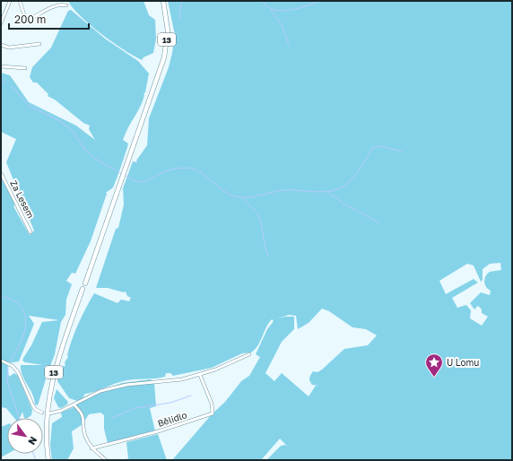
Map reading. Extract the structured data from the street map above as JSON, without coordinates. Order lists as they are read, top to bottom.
{
  "streets": {
    "main road": ["13"],
    "street": ["Za Lesem", "Bělidlo"]
  },
  "places": {
    "place": ["U Lomu"]
  },
  "scale_bar": "200 m",
  "north": "bottom right"
}
